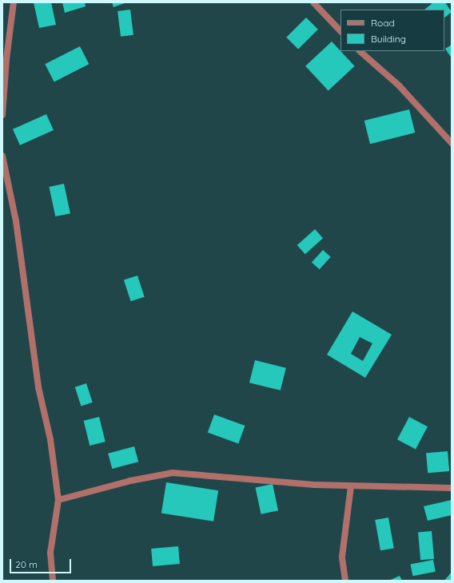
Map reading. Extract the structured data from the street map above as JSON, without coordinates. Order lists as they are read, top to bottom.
{
  "legend": ["Road", "Building"],
  "scale_bar": "20 m"
}
